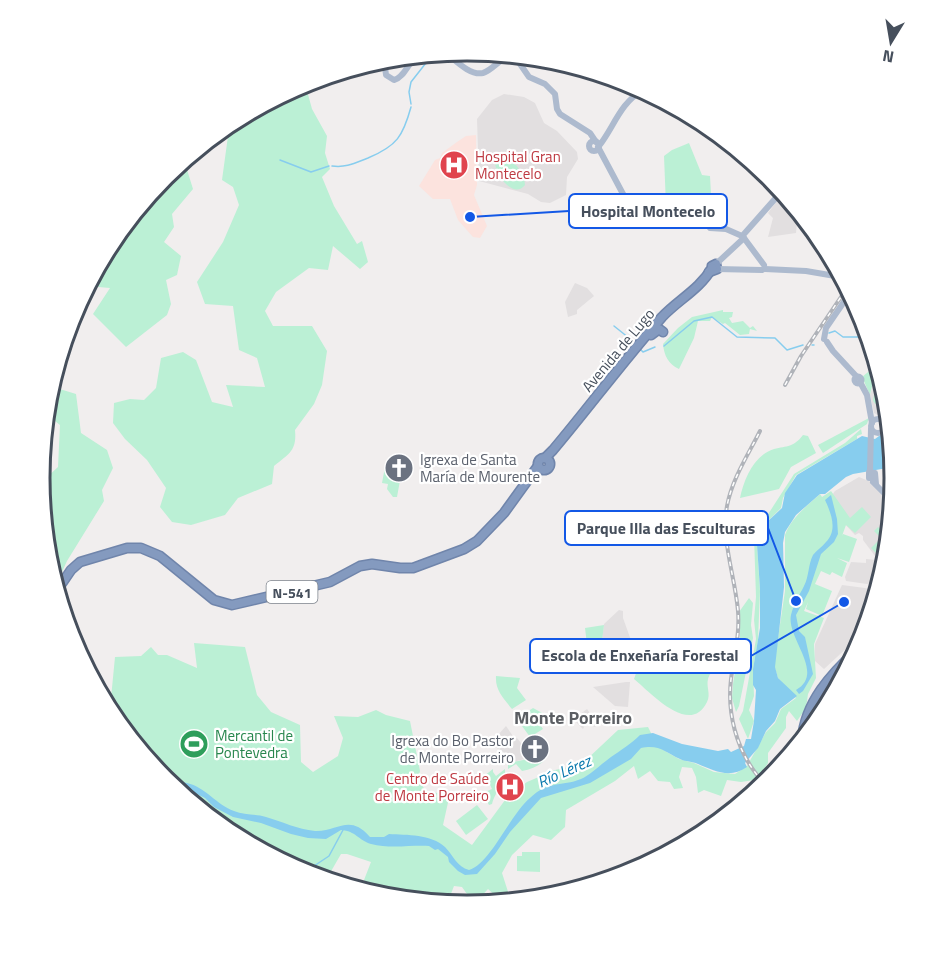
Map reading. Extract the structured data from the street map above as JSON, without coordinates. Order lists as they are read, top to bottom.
{
  "streets": {
    "highway": ["Avenida de Lugo", "N-541"]
  },
  "districts": ["Monte Porreiro"],
  "water": ["Río Lérez"],
  "places": {
    "hospital": ["Hospital Gran Montecelo", "Centro de Saúde de Monte Porreiro"],
    "other": ["Hospital Montecelo", "Parque Illa das Esculturas", "Escola de Enxeñaría Forestal"],
    "church": ["Igrexa de Santa María de Mourente", "Igrexa do Bo Pastor de Monte Porreiro"],
    "sports": ["Mercantil de Pontevedra"]
  },
  "north": "bottom"
}
